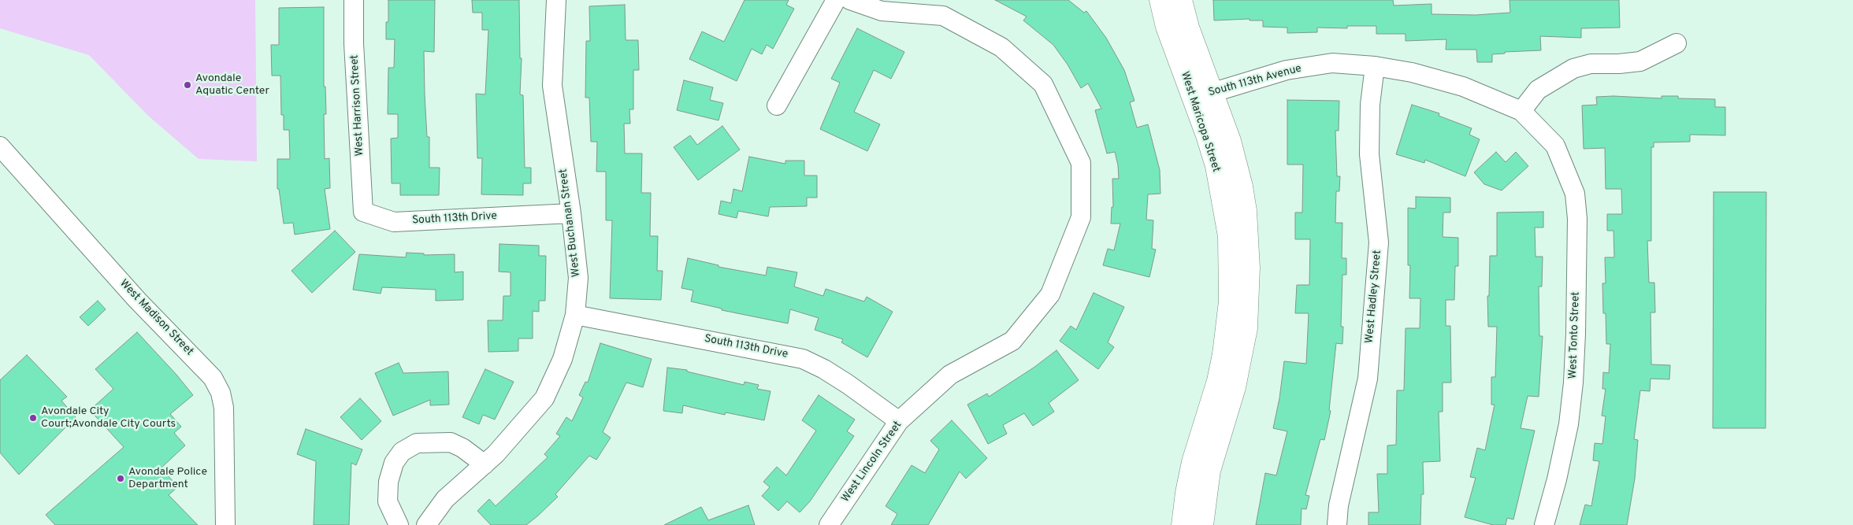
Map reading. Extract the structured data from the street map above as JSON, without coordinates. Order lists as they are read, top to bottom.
{
  "streets": {
    "street": [
      "South 113th Avenue",
      "West Harrison Street",
      "West Maricopa Street",
      "South 113th Drive",
      "West Buchanan Street",
      "West Hadley Street",
      "West Madison Street",
      "West Tonto Street",
      "West Lincoln Street"
    ]
  },
  "crossings": [
    ["South 113th Avenue", "West Maricopa Street"],
    ["South 113th Avenue", "West Hadley Street"],
    ["South 113th Avenue", "West Tonto Street"],
    ["West Harrison Street", "South 113th Drive"],
    ["South 113th Drive", "West Buchanan Street"],
    ["South 113th Drive", "West Lincoln Street"]
  ],
  "places": ["Avondale Aquatic Center", "Avondale City Court;Avondale City Courts", "Avondale Police Department"]
}
